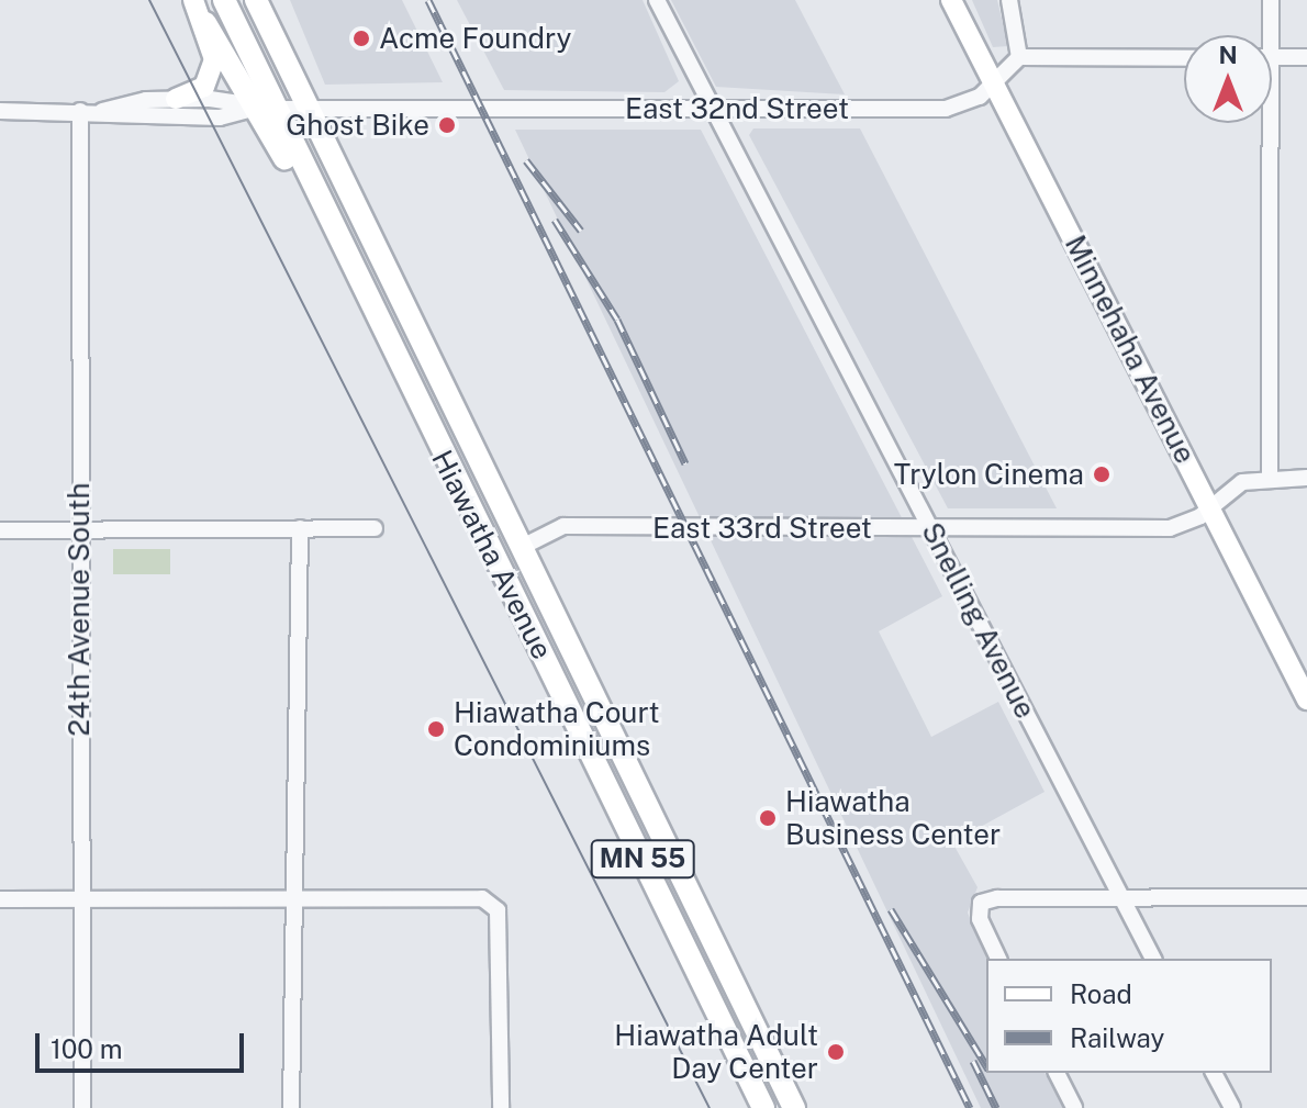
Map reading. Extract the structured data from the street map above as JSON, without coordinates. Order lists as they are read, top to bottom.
{
  "streets": {
    "highway": ["Hiawatha Avenue", "MN 55"],
    "main road": ["Minnehaha Avenue"],
    "street": [
      "East 32nd Street",
      "East 33rd Street",
      "24th Avenue South",
      "Snelling Avenue"
    ]
  },
  "crossings": [
    ["East 32nd Street", "Minnehaha Avenue"],
    ["East 32nd Street", "Hiawatha Avenue"],
    ["East 32nd Street", "24th Avenue South"],
    ["East 32nd Street", "Snelling Avenue"],
    ["Minnehaha Avenue", "East 33rd Street"],
    ["East 33rd Street", "Hiawatha Avenue"],
    ["East 33rd Street", "Snelling Avenue"]
  ],
  "places": [
    "Acme Foundry",
    "Ghost Bike",
    "Trylon Cinema",
    "Hiawatha Court Condominiums",
    "Hiawatha Business Center",
    "Hiawatha Adult Day Center"
  ],
  "legend": ["Road", "Railway"],
  "scale_bar": "100 m",
  "north": "top"
}
